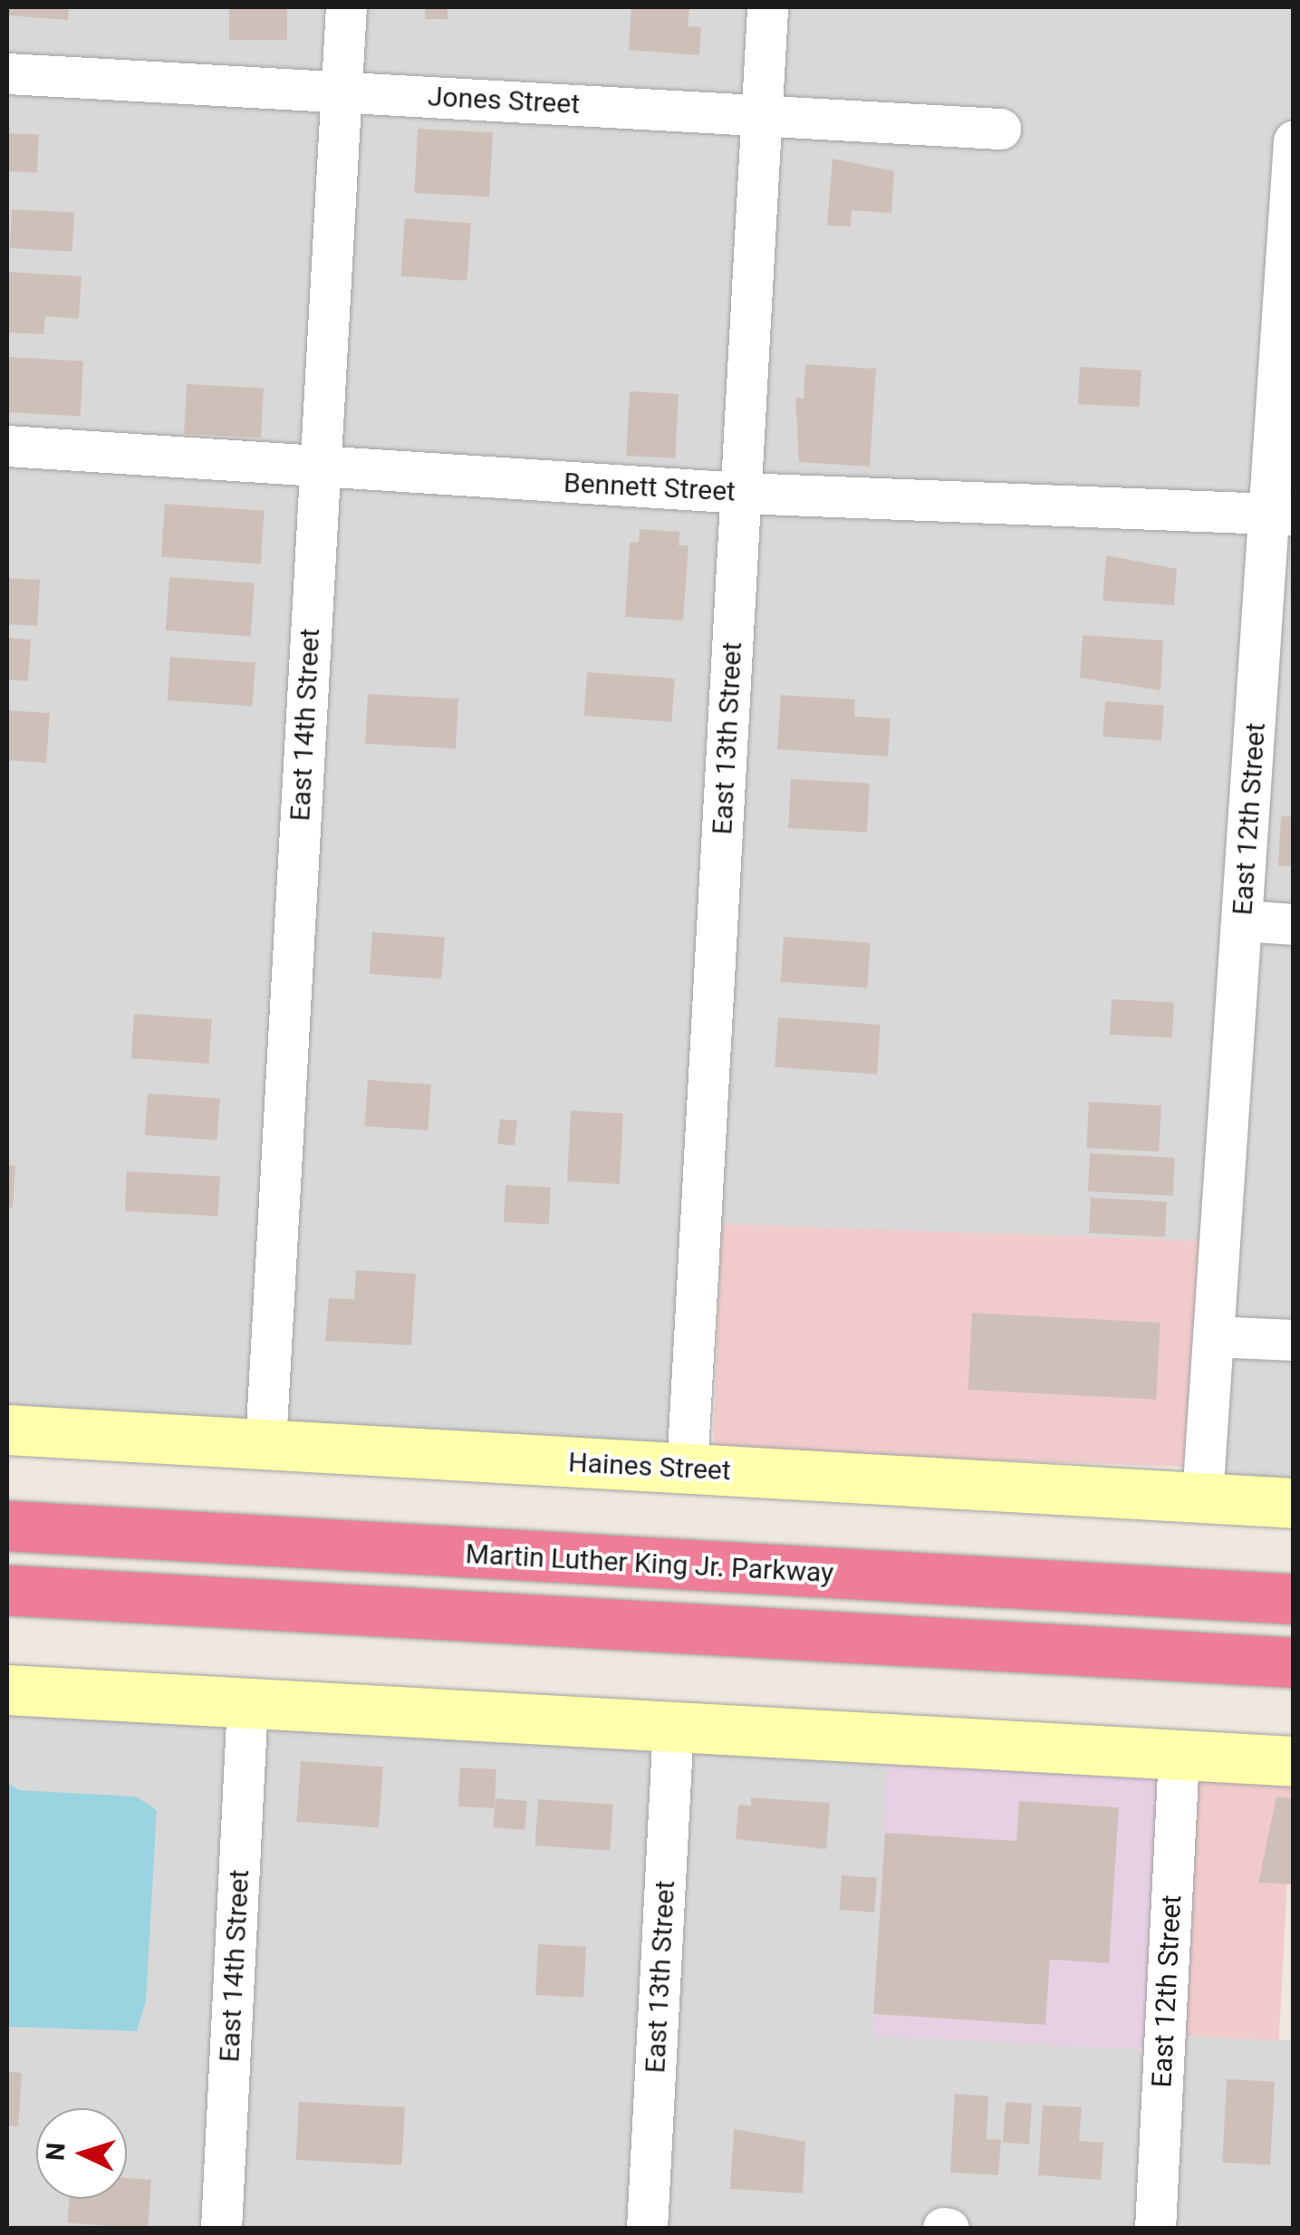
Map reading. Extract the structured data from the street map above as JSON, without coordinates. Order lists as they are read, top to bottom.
{
  "streets": {
    "highway": ["Martin Luther King Jr. Parkway"],
    "street": [
      "Jones Street",
      "Bennett Street",
      "East 14th Street",
      "East 13th Street",
      "East 12th Street",
      "Haines Street"
    ]
  },
  "crossings": [
    ["Jones Street", "East 14th Street"],
    ["Jones Street", "East 13th Street"],
    ["Bennett Street", "East 14th Street"],
    ["Bennett Street", "East 13th Street"],
    ["Bennett Street", "East 12th Street"],
    ["East 14th Street", "Haines Street"],
    ["East 13th Street", "Haines Street"],
    ["East 12th Street", "Haines Street"]
  ],
  "north": "left"
}
